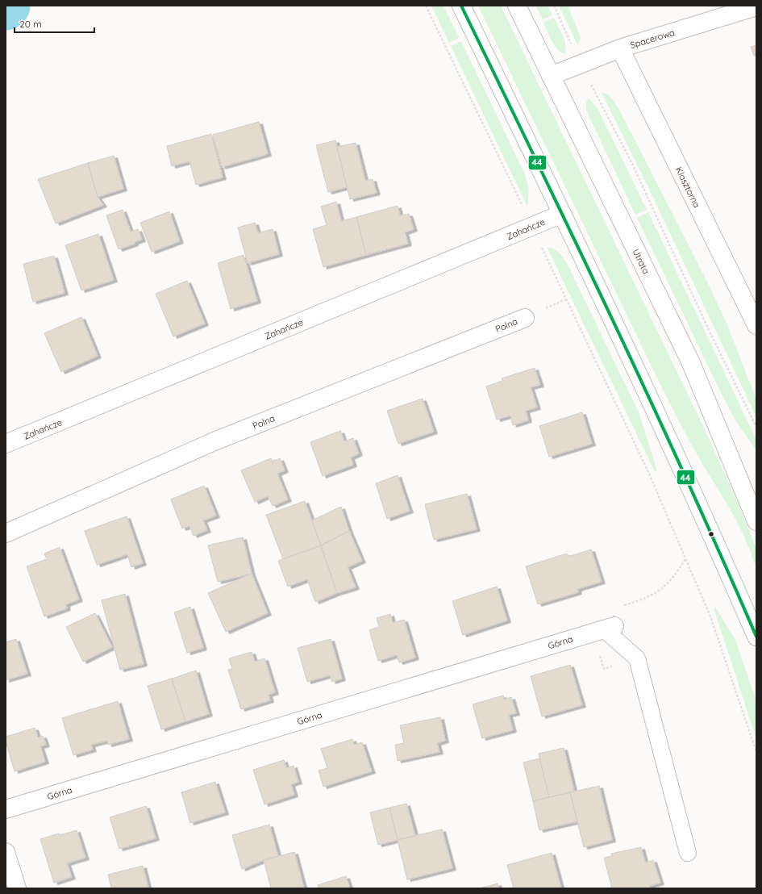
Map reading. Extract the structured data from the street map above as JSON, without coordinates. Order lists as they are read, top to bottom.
{
  "streets": {
    "street": [
      "Spacerowa",
      "Klasztorna",
      "Zahańcze",
      "Utrata",
      "Polna",
      "Górna"
    ]
  },
  "crossings": [
    ["Spacerowa", "Klasztorna"],
    ["Spacerowa", "Utrata"]
  ],
  "lines": ["transit line 44"],
  "scale_bar": "20 m"
}
